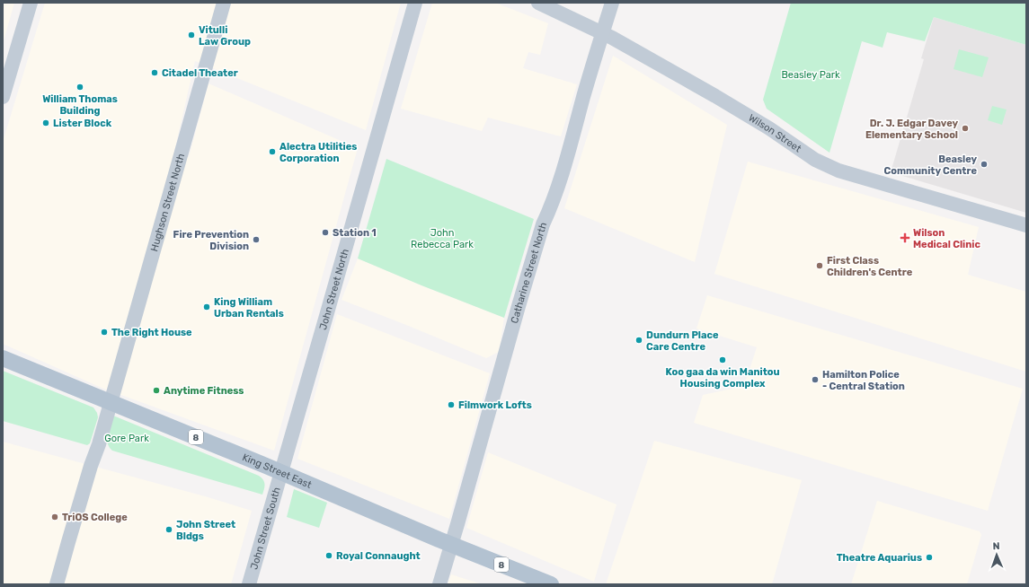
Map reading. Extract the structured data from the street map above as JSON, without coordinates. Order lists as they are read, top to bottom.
{
  "streets": {
    "main road": [
      "Wilson Street",
      "Hughson Street North",
      "Catharine Street North",
      "John Street North",
      "8",
      "King Street East",
      "John Street South"
    ]
  },
  "crossings": [
    ["Wilson Street", "Catharine Street North"],
    ["Hughson Street North", "King Street East"],
    ["Catharine Street North", "King Street East"],
    ["John Street North", "King Street East"],
    ["John Street North", "John Street South"],
    ["King Street East", "John Street South"]
  ],
  "parks": ["Beasley Park", "John Rebecca Park", "Gore Park"],
  "places": {
    "other": [
      "Vitulli Law Group",
      "Citadel Theater",
      "William Thomas Building",
      "Lister Block",
      "Dr. J. Edgar Davey Elementary School",
      "Alectra Utilities Corporation",
      "Beasley Community Centre",
      "Station 1",
      "Fire Prevention Division",
      "First Class Children's Centre",
      "King William Urban Rentals",
      "The Right House",
      "Dundurn Place Care Centre",
      "Koo gaa da win Manitou Housing Complex",
      "Hamilton Police - Central Station",
      "Anytime Fitness",
      "Filmwork Lofts",
      "TriOS College",
      "John Street Bldgs",
      "Royal Connaught",
      "Theatre Aquarius"
    ],
    "health": ["Wilson Medical Clinic"]
  },
  "north": "top"
}
